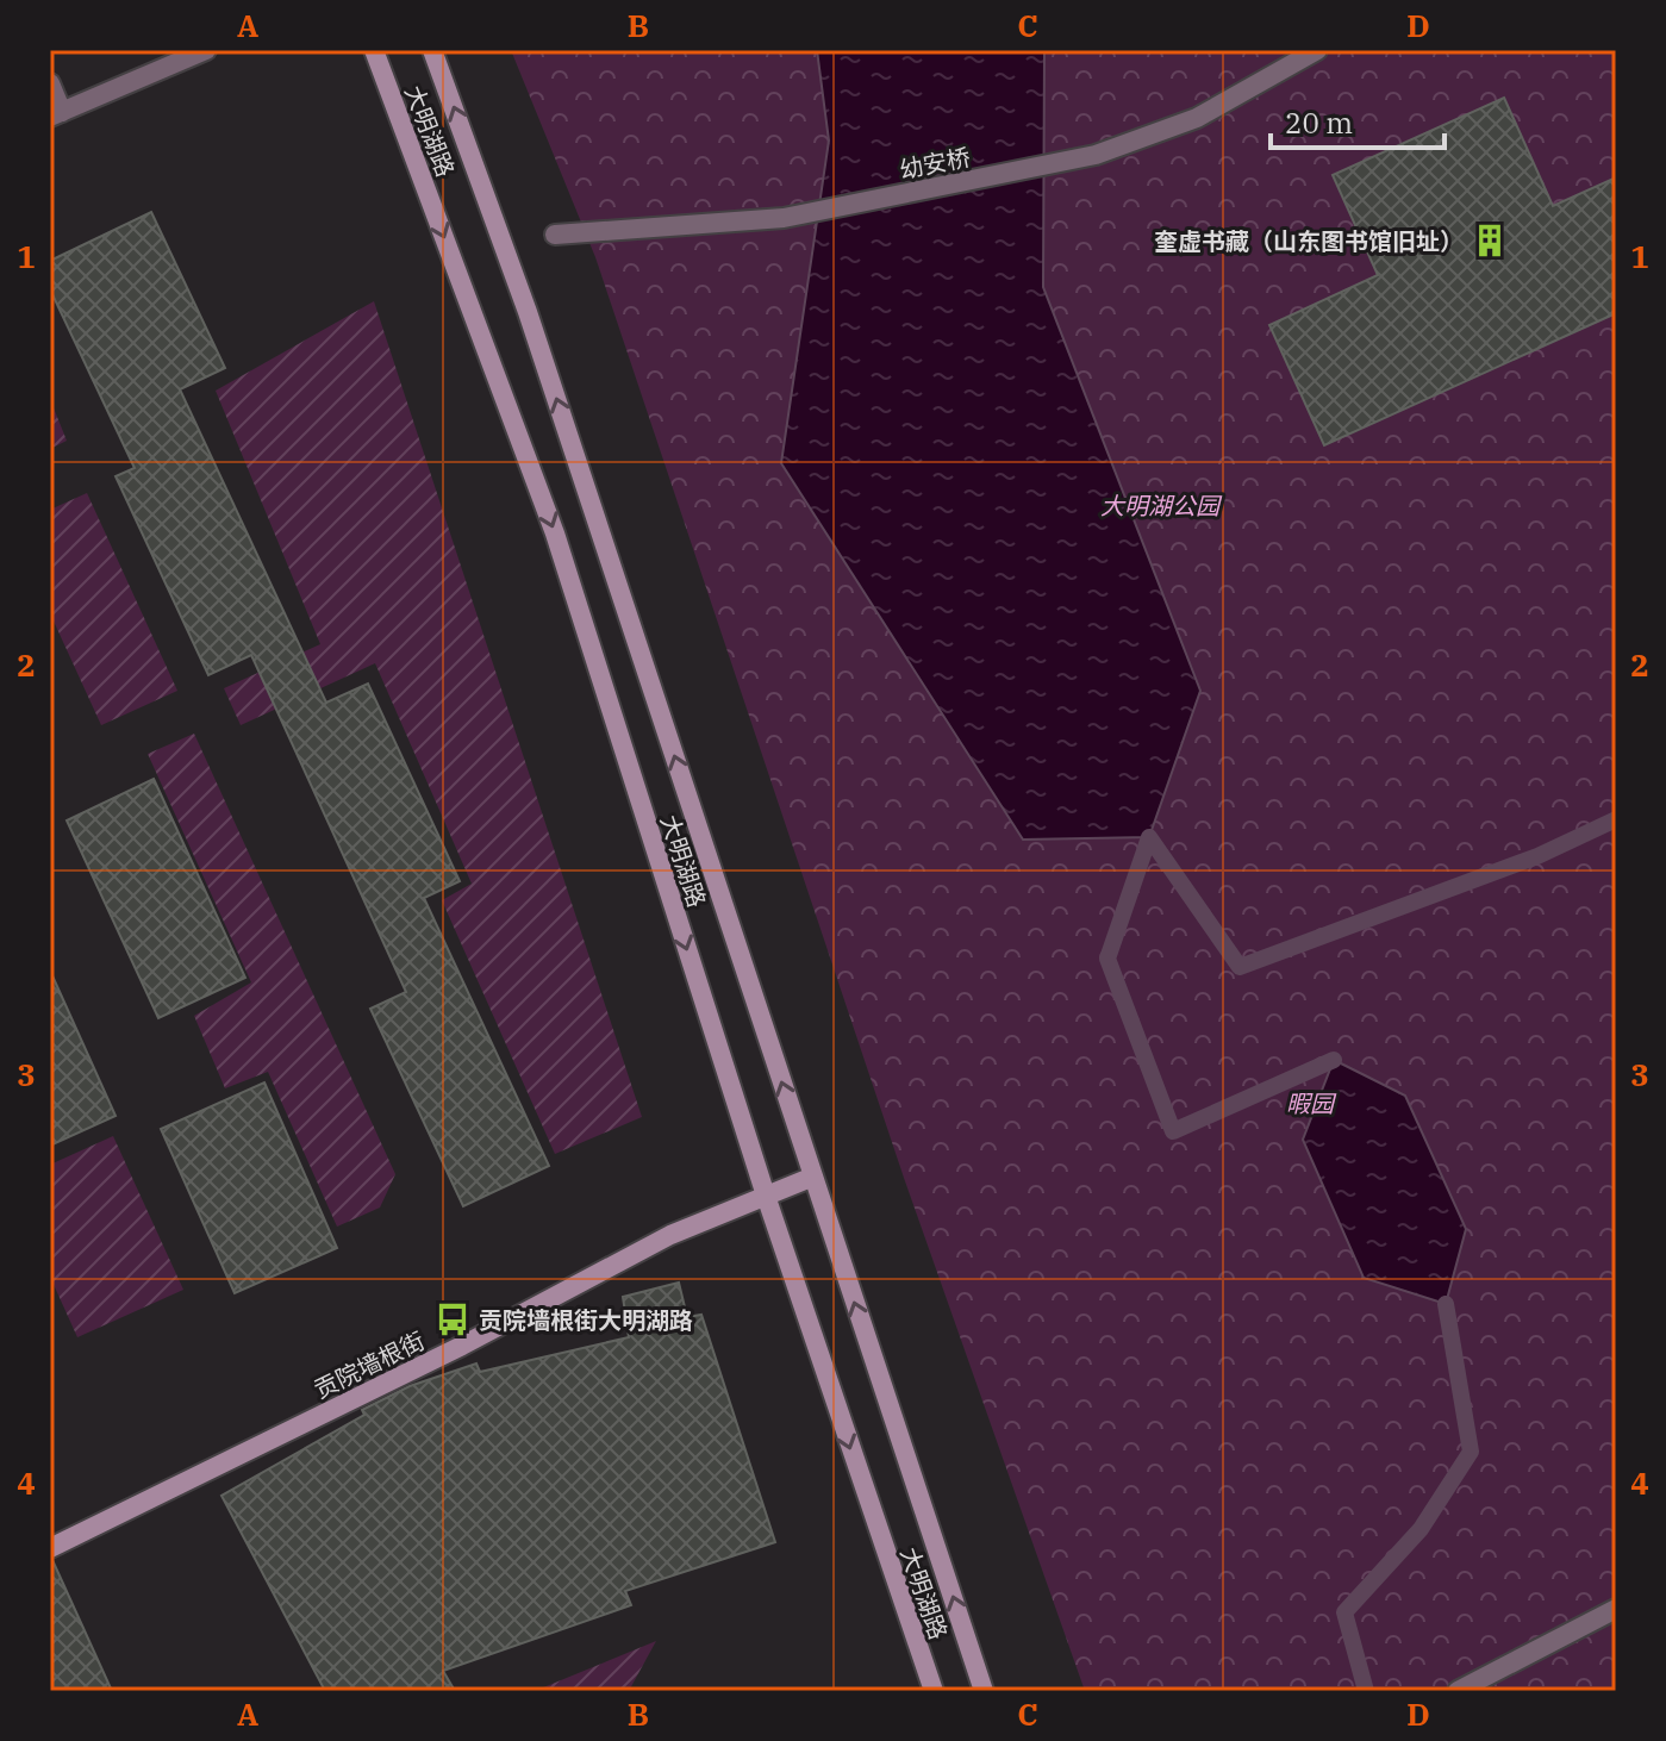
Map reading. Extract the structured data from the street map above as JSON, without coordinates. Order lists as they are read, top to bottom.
{
  "streets": {
    "main road": ["大明湖路", "贡院墙根街"],
    "lane": ["幼安桥"]
  },
  "crossings": [
    ["大明湖路", "贡院墙根街"]
  ],
  "parks": ["大明湖公园", "暇园"],
  "places": {
    "building": ["奎虚书藏（山东图书馆旧址）"],
    "bus stop": ["贡院墙根街大明湖路"]
  },
  "scale_bar": "20 m",
  "grid": {
    "columns": [
      "A",
      "B",
      "C",
      "D"
    ],
    "rows": [
      "1",
      "2",
      "3",
      "4"
    ]
  }
}
